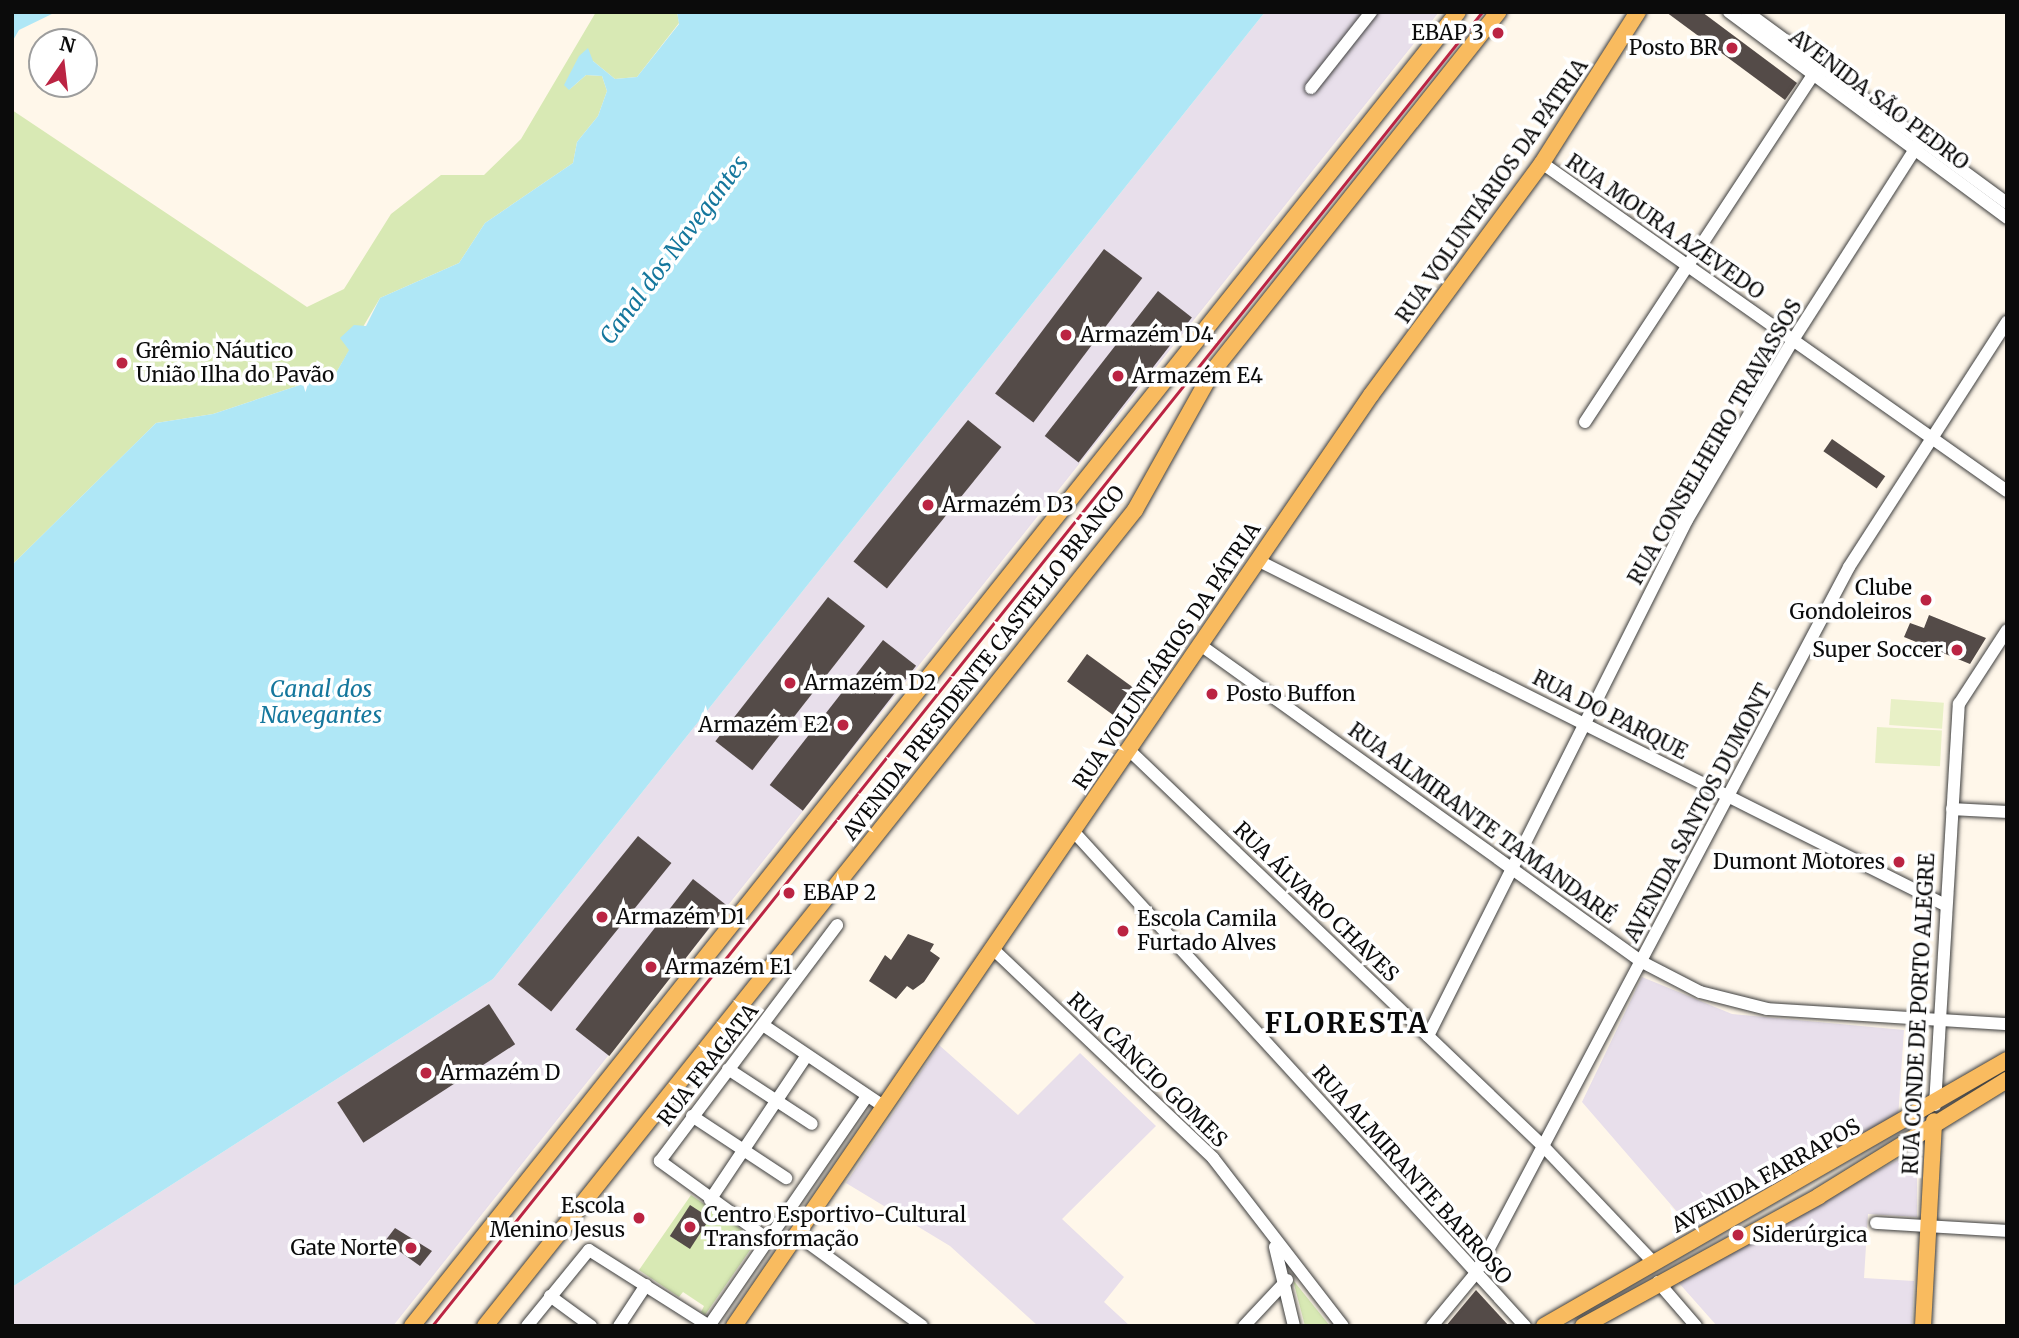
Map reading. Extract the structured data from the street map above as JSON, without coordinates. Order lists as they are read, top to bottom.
{
  "streets": {
    "main road": [
      "RUA VOLUNTÁRIOS DA PÁTRIA",
      "AVENIDA PRESIDENTE CASTELLO BRANCO",
      "RUA CONDE DE PORTO ALEGRE",
      "AVENIDA FARRAPOS"
    ],
    "street": [
      "AVENIDA SÃO PEDRO",
      "RUA MOURA AZEVEDO",
      "RUA CONSELHEIRO TRAVASSOS",
      "RUA DO PARQUE",
      "AVENIDA SANTOS DUMONT",
      "RUA ALMIRANTE TAMANDARÉ",
      "RUA ÁLVARO CHAVES",
      "RUA FRAGATA",
      "RUA CÂNCIO GOMES",
      "RUA ALMIRANTE BARROSO"
    ]
  },
  "crossings": [
    ["AVENIDA SÃO PEDRO", "RUA CONSELHEIRO TRAVASSOS"],
    ["RUA VOLUNTÁRIOS DA PÁTRIA", "RUA MOURA AZEVEDO"],
    ["RUA VOLUNTÁRIOS DA PÁTRIA", "RUA DO PARQUE"],
    ["RUA VOLUNTÁRIOS DA PÁTRIA", "RUA ALMIRANTE TAMANDARÉ"],
    ["RUA VOLUNTÁRIOS DA PÁTRIA", "RUA ÁLVARO CHAVES"],
    ["RUA VOLUNTÁRIOS DA PÁTRIA", "RUA CÂNCIO GOMES"],
    ["RUA VOLUNTÁRIOS DA PÁTRIA", "RUA ALMIRANTE BARROSO"],
    ["RUA MOURA AZEVEDO", "RUA CONSELHEIRO TRAVASSOS"],
    ["RUA MOURA AZEVEDO", "AVENIDA SANTOS DUMONT"],
    ["RUA CONSELHEIRO TRAVASSOS", "RUA DO PARQUE"],
    ["RUA CONSELHEIRO TRAVASSOS", "RUA ALMIRANTE TAMANDARÉ"],
    ["RUA CONSELHEIRO TRAVASSOS", "RUA ÁLVARO CHAVES"],
    ["RUA DO PARQUE", "AVENIDA SANTOS DUMONT"],
    ["RUA DO PARQUE", "RUA CONDE DE PORTO ALEGRE"],
    ["AVENIDA SANTOS DUMONT", "RUA ALMIRANTE TAMANDARÉ"],
    ["AVENIDA SANTOS DUMONT", "RUA ÁLVARO CHAVES"],
    ["AVENIDA SANTOS DUMONT", "RUA ALMIRANTE BARROSO"],
    ["RUA ALMIRANTE TAMANDARÉ", "RUA CONDE DE PORTO ALEGRE"],
    ["RUA ÁLVARO CHAVES", "AVENIDA FARRAPOS"],
    ["RUA CONDE DE PORTO ALEGRE", "AVENIDA FARRAPOS"]
  ],
  "districts": ["FLORESTA"],
  "water": ["Canal dos Navegantes"],
  "places": [
    "EBAP 3",
    "Posto BR",
    "Armazém D4",
    "Grêmio Náutico União Ilha do Pavão",
    "Armazém E4",
    "Armazém D3",
    "Clube Gondoleiros",
    "Super Soccer",
    "Armazém D2",
    "Posto Buffon",
    "Armazém E2",
    "Dumont Motores",
    "EBAP 2",
    "Armazém D1",
    "Escola Camila Furtado Alves",
    "Armazém E1",
    "Armazém D",
    "Escola Menino Jesus",
    "Centro Esportivo-Cultural Transformação",
    "Siderúrgica",
    "Gate Norte"
  ],
  "north": "top"
}
